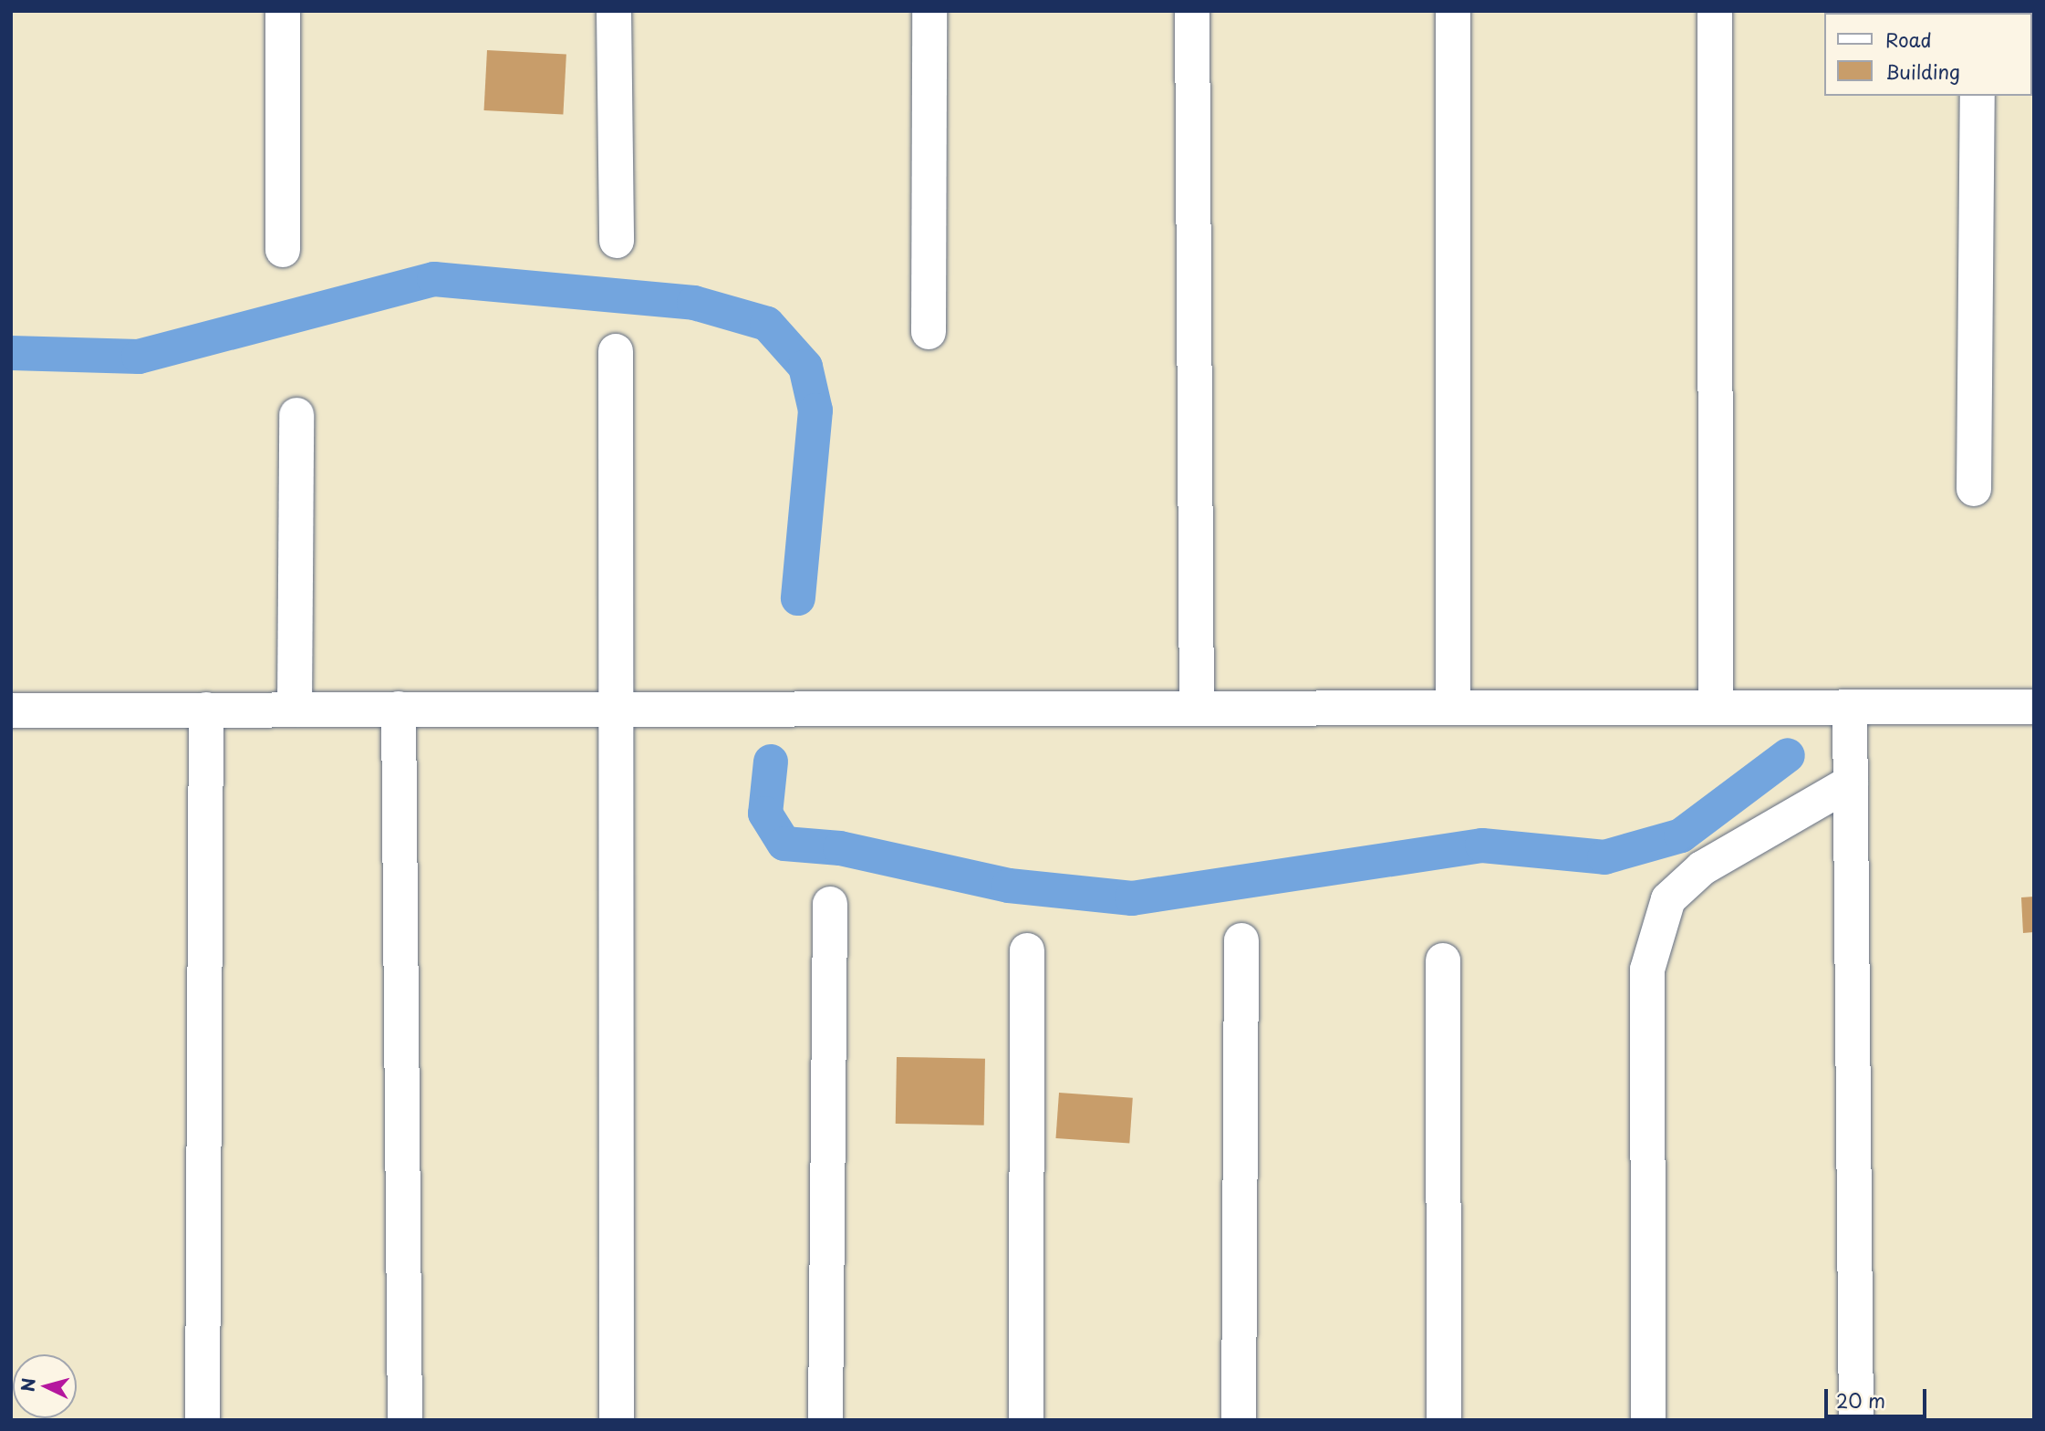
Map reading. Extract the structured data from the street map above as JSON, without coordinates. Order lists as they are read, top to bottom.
{
  "legend": ["Road", "Building"],
  "scale_bar": "20 m",
  "north": "left"
}
